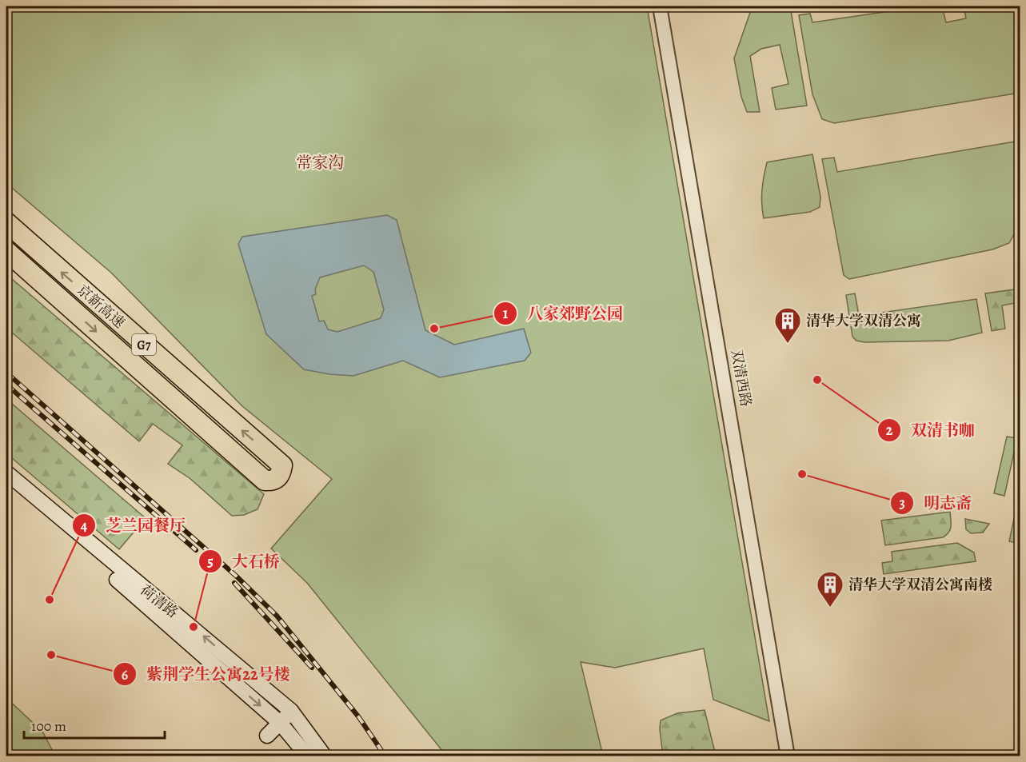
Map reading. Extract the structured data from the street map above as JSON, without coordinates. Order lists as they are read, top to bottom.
{
  "streets": {
    "highway": ["京新高速", "G7"],
    "main road": ["荷清路"],
    "street": ["双清西路"]
  },
  "districts": ["常家沟"],
  "places": {
    "other": [
      "八家郊野公园",
      "双清书咖",
      "明志斋",
      "芝兰园餐厅",
      "大石桥",
      "紫荆学生公寓22号楼"
    ],
    "building": ["清华大学双清公寓", "清华大学双清公寓南楼"]
  },
  "scale_bar": "100 m"
}
